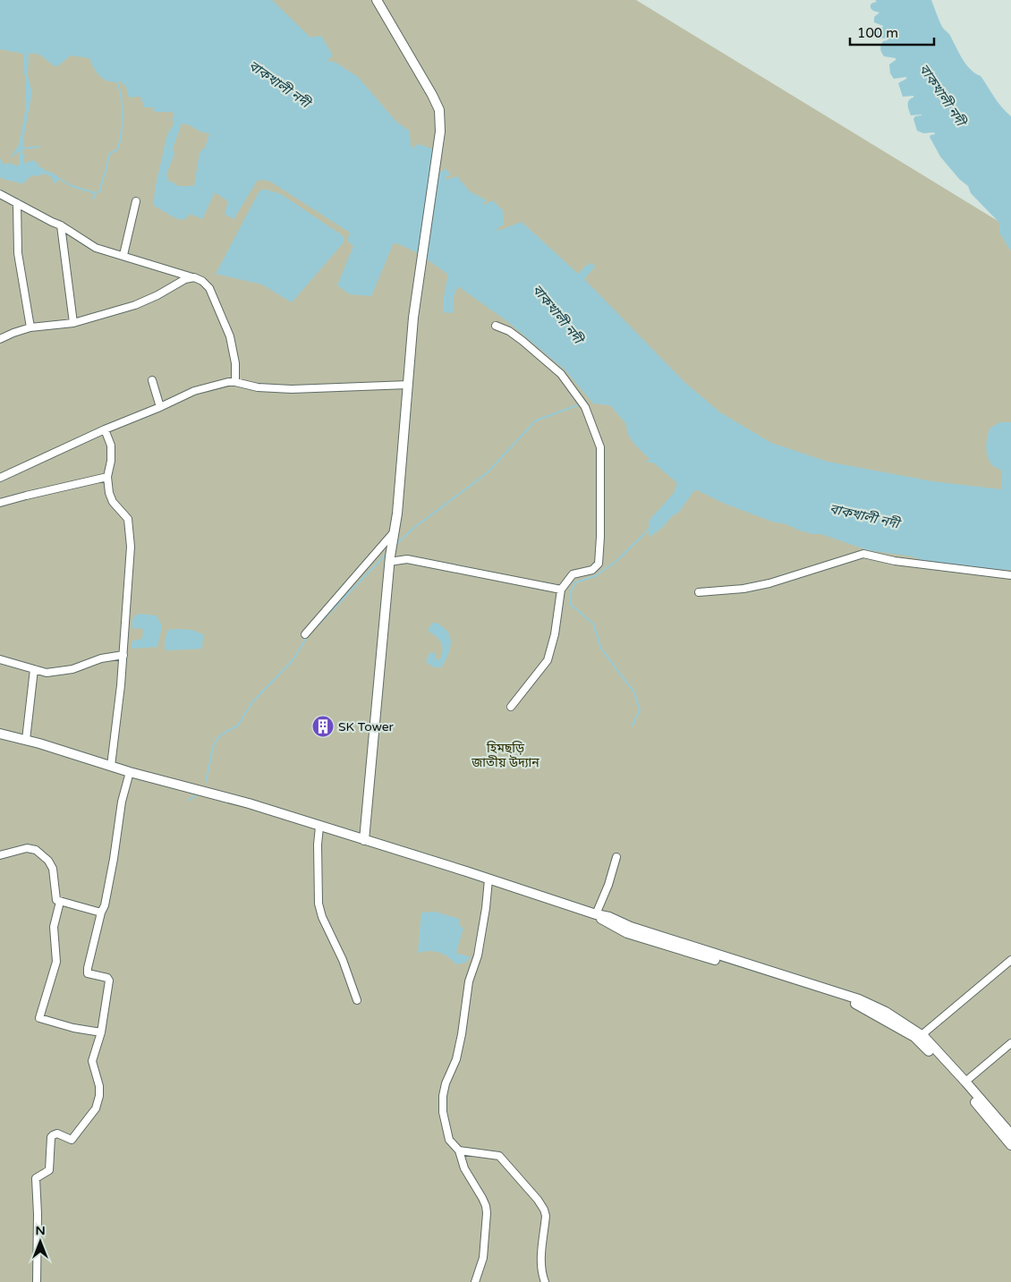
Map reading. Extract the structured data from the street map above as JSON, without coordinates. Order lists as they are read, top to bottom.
{
  "water": ["বাকখালী নদী"],
  "parks": ["হিমছড়ি জাতীয় উদ্যান"],
  "places": {
    "building": ["SK Tower"]
  },
  "scale_bar": "100 m",
  "north": "top"
}
